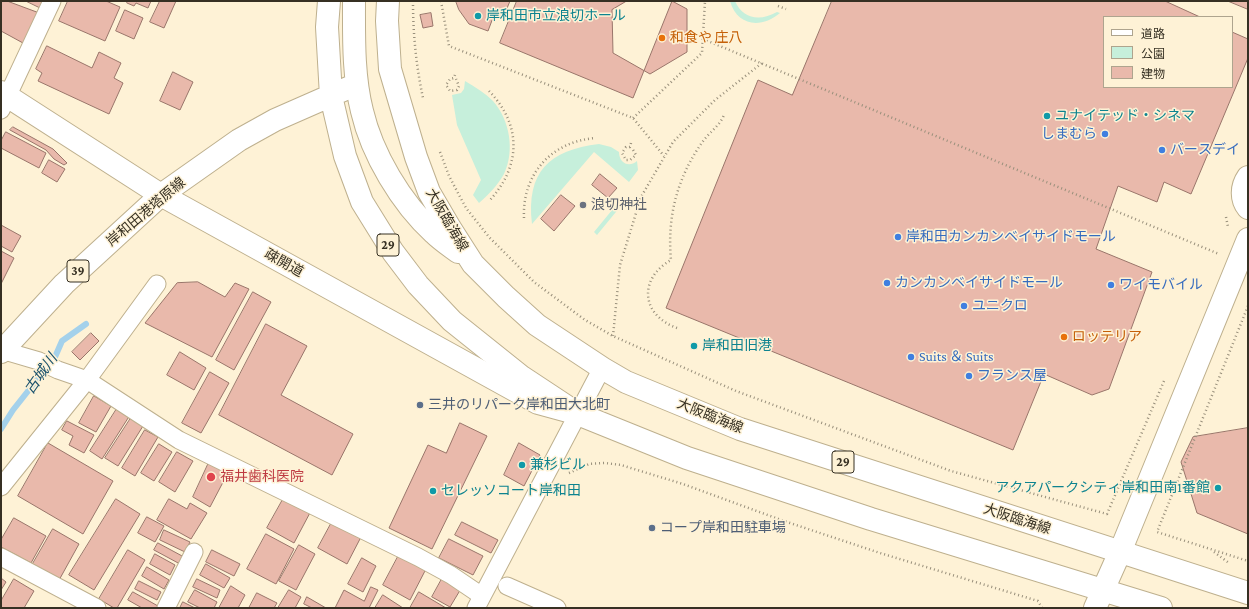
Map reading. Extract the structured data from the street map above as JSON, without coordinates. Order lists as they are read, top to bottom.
{
  "streets": {
    "main road": [
      "岸和田港塔原線",
      "大阪臨海線",
      "29",
      "疎開道",
      "39"
    ]
  },
  "crossings": [
    ["岸和田港塔原線", "29"],
    ["岸和田港塔原線", "疎開道"],
    ["29", "疎開道"]
  ],
  "water": ["古城川"],
  "places": [
    "岸和田市立浪切ホール",
    "和食や 庄八",
    "ユナイテッド・シネマ",
    "しまむら",
    "バースデイ",
    "浪切神社",
    "岸和田カンカンベイサイドモール",
    "カンカンベイサイドモール",
    "ワイモバイル",
    "ユニクロ",
    "ロッテリア",
    "岸和田旧港",
    "Suits ＆ Suits",
    "フランス屋",
    "三井のリパーク岸和田大北町",
    "兼杉ビル",
    "福井歯科医院",
    "アクアパークシティ岸和田南1番館",
    "セレッソコート岸和田",
    "コープ岸和田駐車場"
  ],
  "legend": ["道路", "公園", "建物"]
}
